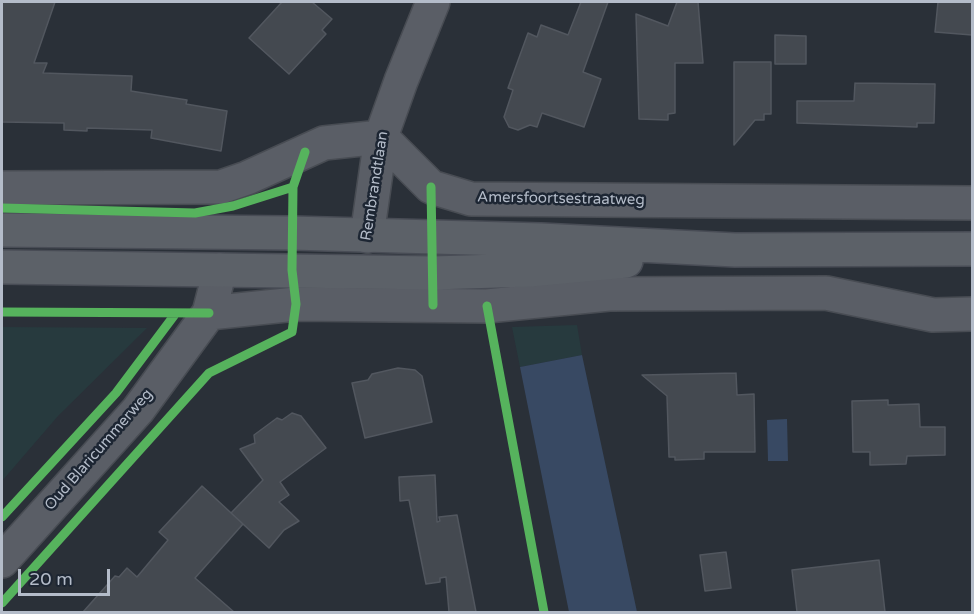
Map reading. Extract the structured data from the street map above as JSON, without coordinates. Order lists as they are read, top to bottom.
{
  "streets": {
    "main road": ["Rembrandtlaan"],
    "street": ["Amersfoortsestraatweg", "Oud Blaricummerweg"]
  },
  "crossings": [
    ["Rembrandtlaan", "Amersfoortsestraatweg"]
  ],
  "scale_bar": "20 m"
}
